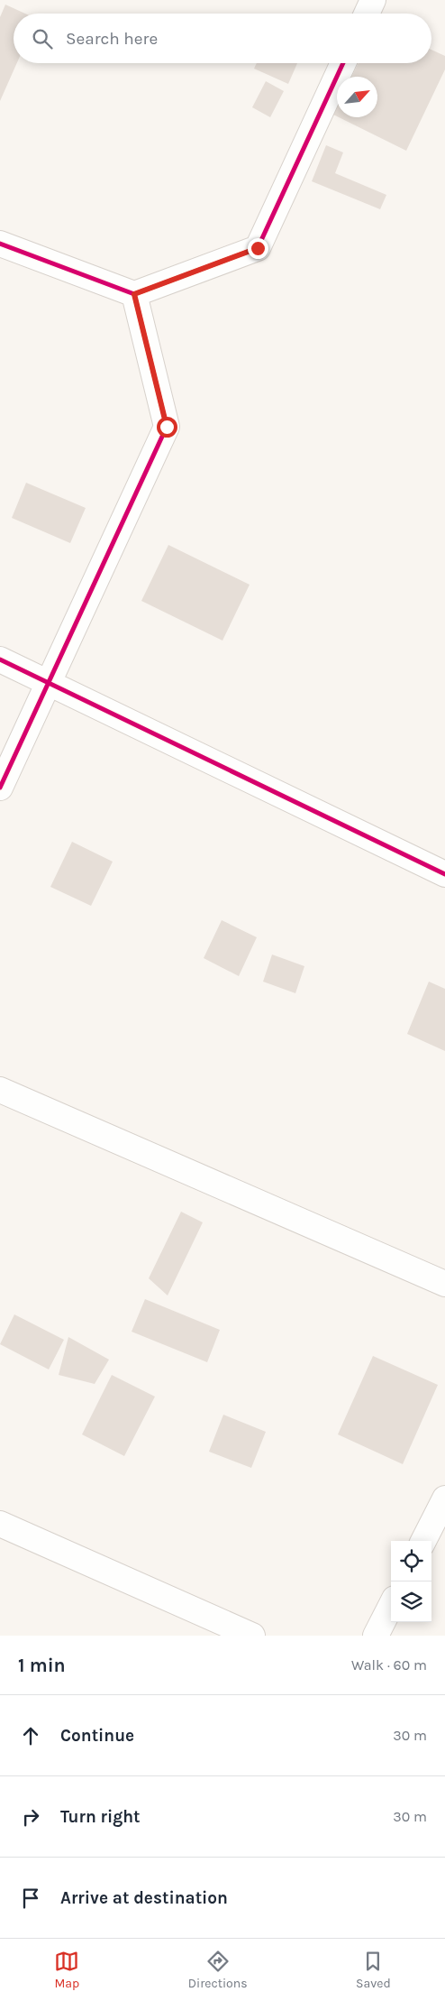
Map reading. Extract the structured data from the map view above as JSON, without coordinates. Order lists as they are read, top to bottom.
{
  "north": "top right",
  "page": {
    "search": "Search here",
    "heading": ["1 min", "Walk · 60 m"],
    "list": [
      ["Continue", "30 m"],
      ["Turn right", "30 m"],
      "Arrive at destination"
    ],
    "nav": ["Map", "Directions", "Saved"]
  }
}
